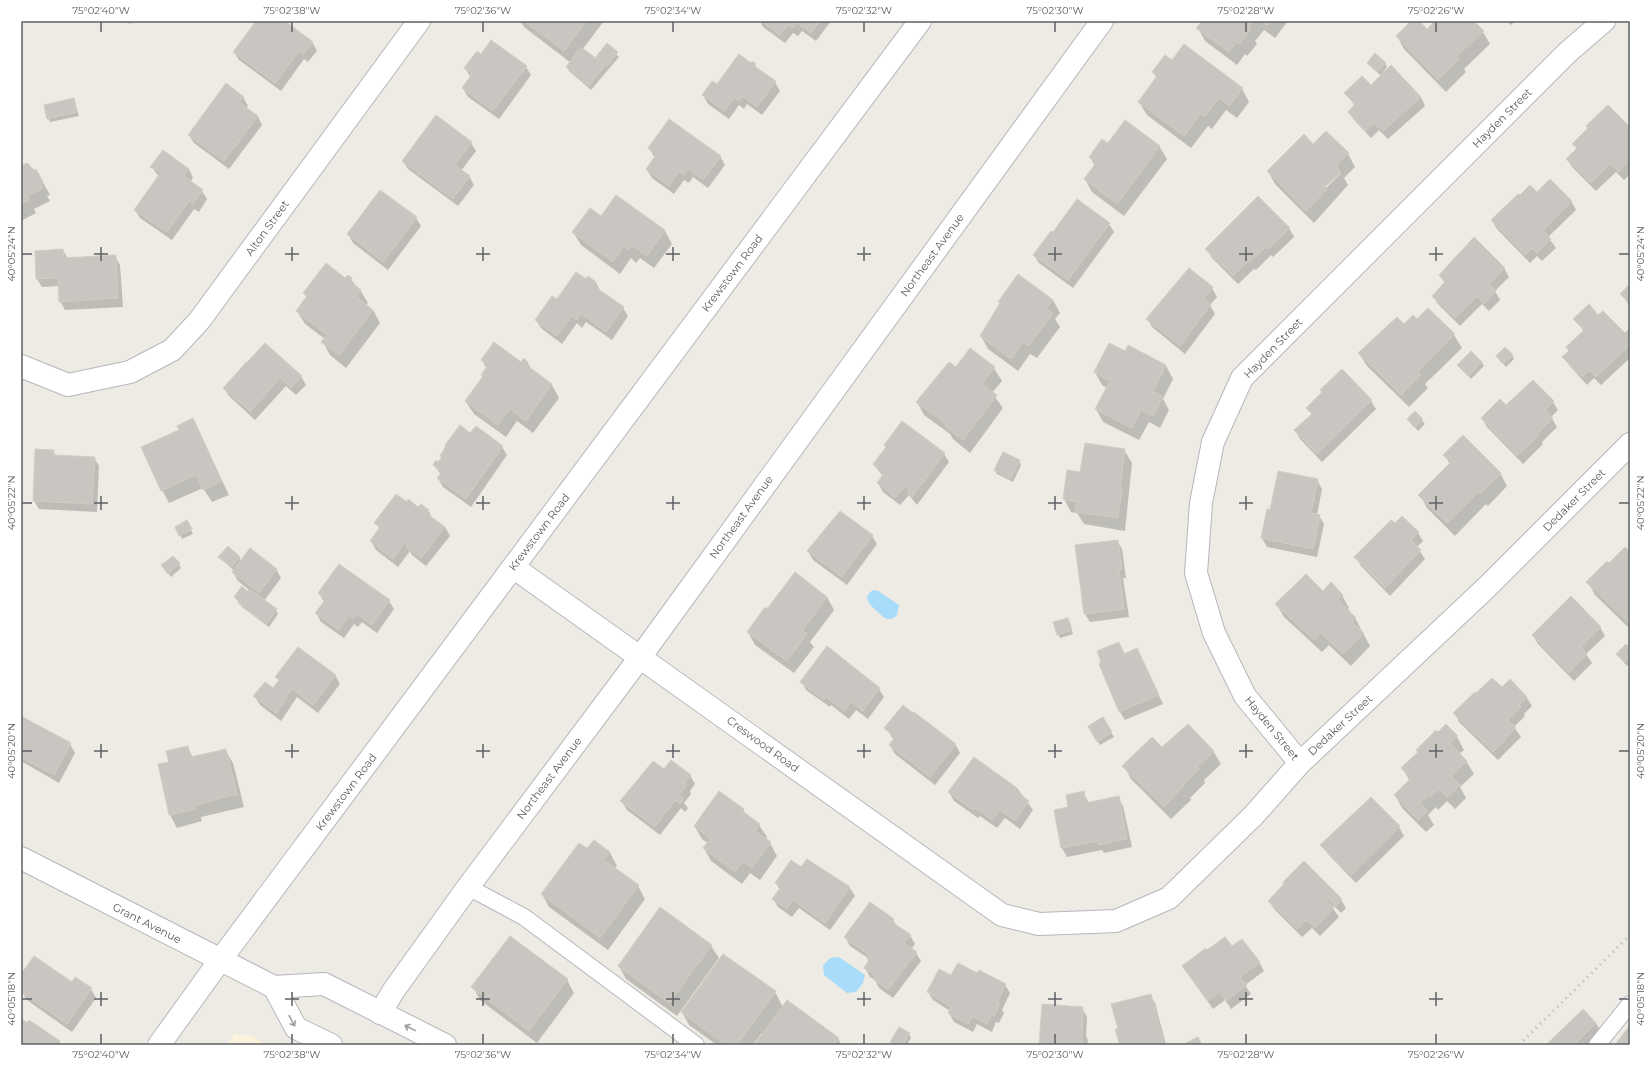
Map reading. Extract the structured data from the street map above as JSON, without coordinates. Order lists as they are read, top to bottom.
{
  "streets": {
    "street": [
      "Hayden Street",
      "Alton Street",
      "Northeast Avenue",
      "Krewstown Road",
      "Dedaker Street",
      "Creswood Road",
      "Grant Avenue"
    ]
  },
  "crossings": [
    ["Hayden Street", "Dedaker Street"],
    ["Northeast Avenue", "Creswood Road"],
    ["Northeast Avenue", "Grant Avenue"],
    ["Krewstown Road", "Creswood Road"],
    ["Krewstown Road", "Grant Avenue"],
    ["Dedaker Street", "Creswood Road"]
  ],
  "coordinates": [
    "75°02'40\"W",
    "75°02'38\"W",
    "75°02'36\"W",
    "75°02'34\"W",
    "75°02'32\"W",
    "75°02'30\"W",
    "75°02'28\"W",
    "75°02'26\"W",
    "40°05'24\"N",
    "40°05'22\"N",
    "40°05'20\"N",
    "40°05'18\"N"
  ]
}
